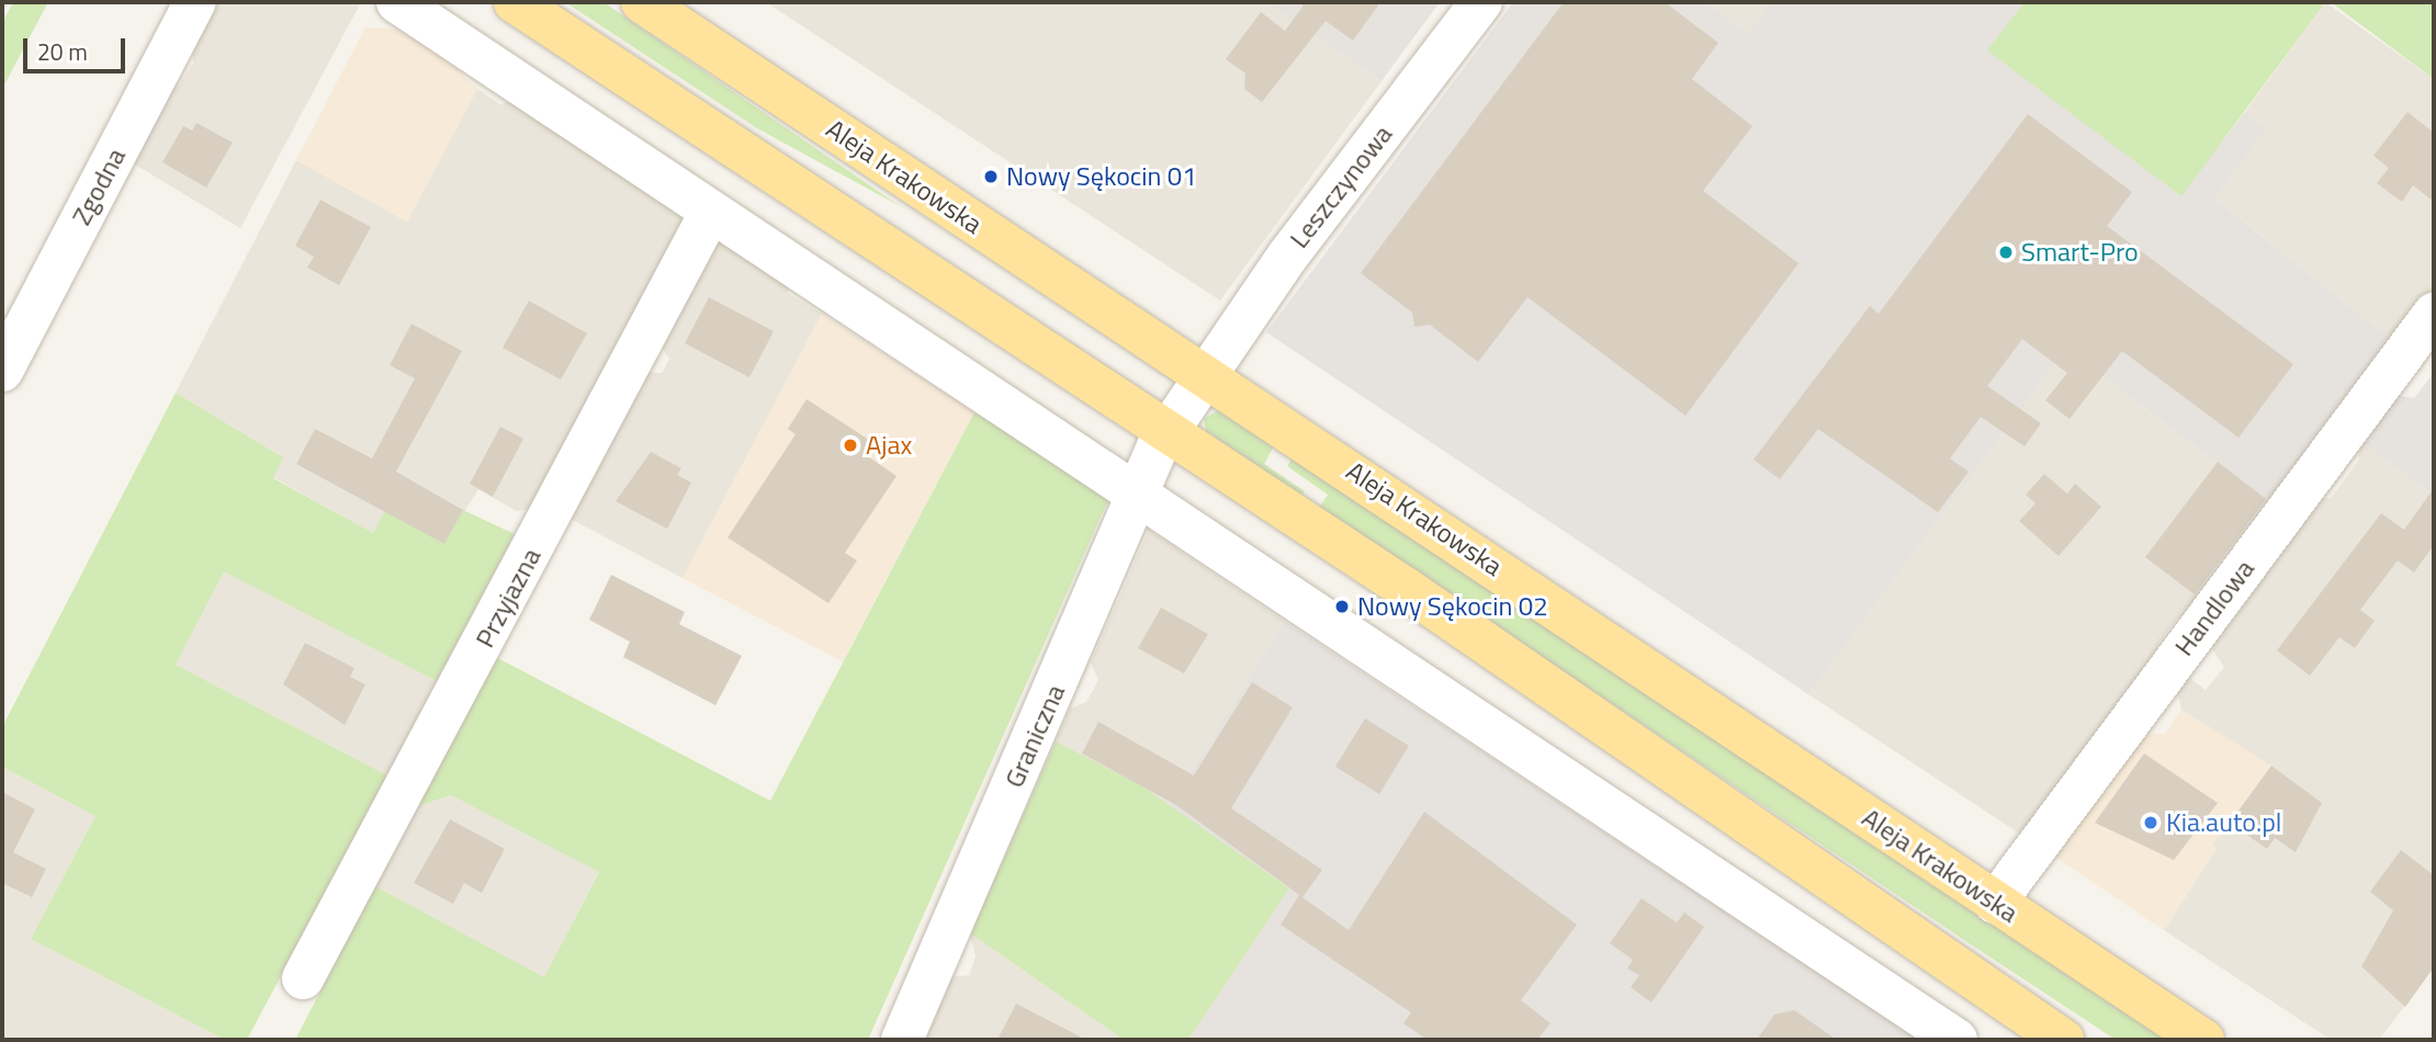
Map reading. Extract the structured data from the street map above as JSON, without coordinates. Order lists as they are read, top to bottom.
{
  "streets": {
    "main road": ["Aleja Krakowska"],
    "street": [
      "Zgodna",
      "Leszczynowa",
      "Przyjazna",
      "Handlowa",
      "Graniczna"
    ]
  },
  "crossings": [
    ["Aleja Krakowska", "Leszczynowa"],
    ["Aleja Krakowska", "Handlowa"],
    ["Leszczynowa", "Graniczna"]
  ],
  "places": [
    "Nowy Sękocin 01",
    "Smart-Pro",
    "Ajax",
    "Nowy Sękocin 02",
    "Kia.auto.pl"
  ],
  "scale_bar": "20 m"
}
